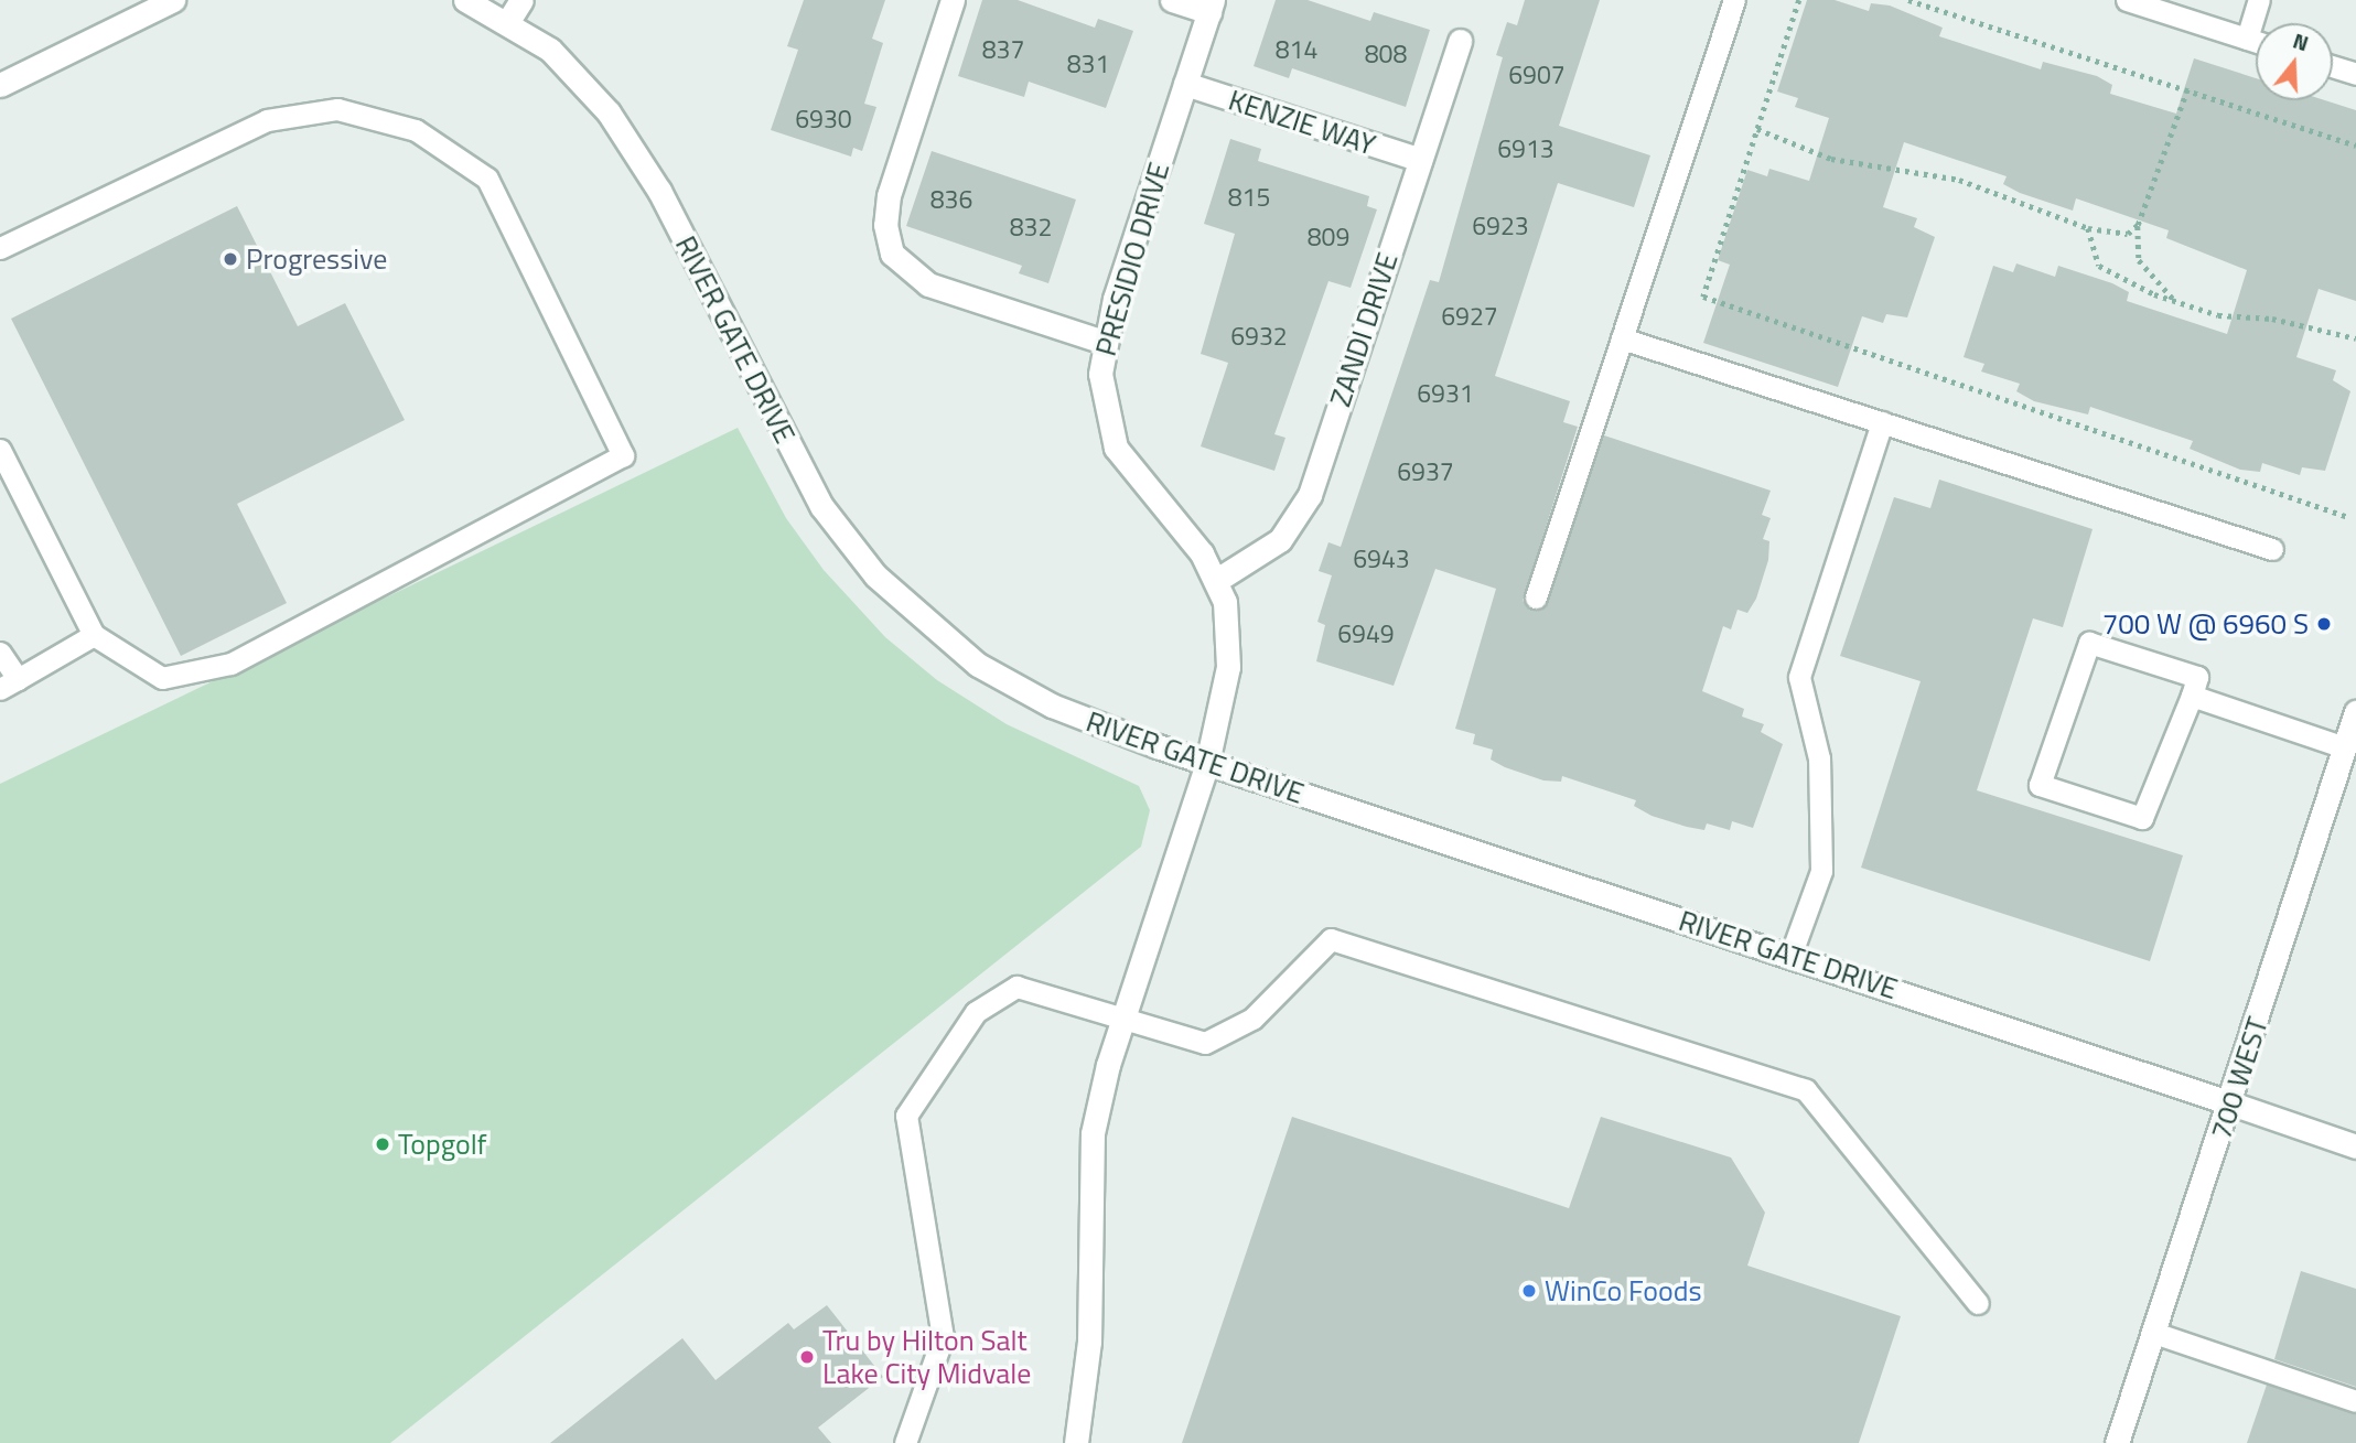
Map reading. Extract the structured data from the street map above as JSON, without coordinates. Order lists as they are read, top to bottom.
{
  "streets": {
    "street": [
      "KENZIE WAY",
      "PRESIDIO DRIVE",
      "ZANDI DRIVE",
      "RIVER GATE DRIVE",
      "700 WEST"
    ]
  },
  "crossings": [
    ["KENZIE WAY", "PRESIDIO DRIVE"],
    ["KENZIE WAY", "ZANDI DRIVE"],
    ["PRESIDIO DRIVE", "ZANDI DRIVE"],
    ["PRESIDIO DRIVE", "RIVER GATE DRIVE"],
    ["RIVER GATE DRIVE", "700 WEST"]
  ],
  "places": [
    "Progressive",
    "700 W @ 6960 S",
    "Topgolf",
    "WinCo Foods",
    "Tru by Hilton Salt Lake City Midvale"
  ],
  "house_numbers": [
    "837",
    "814",
    "808",
    "831",
    "6907",
    "6930",
    "6913",
    "815",
    "836",
    "6923",
    "832",
    "809",
    "6927",
    "6932",
    "6931",
    "6937",
    "6943",
    "6949"
  ],
  "north": "top"
}
